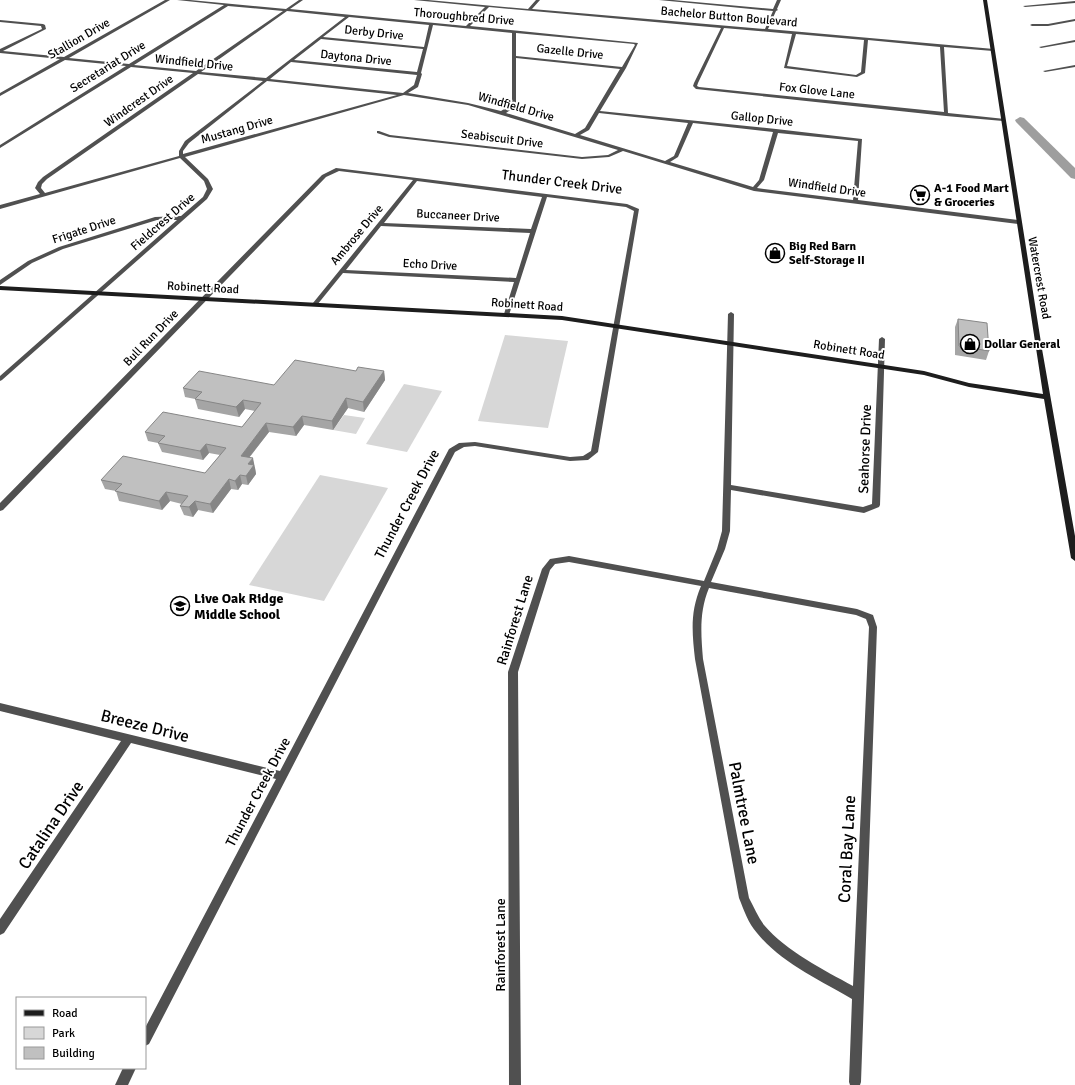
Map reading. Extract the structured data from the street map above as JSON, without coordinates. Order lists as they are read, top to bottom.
{
  "streets": {
    "street": [
      "Thoroughbred Drive",
      "Bachelor Button Boulevard",
      "Derby Drive",
      "Stallion Drive",
      "Gazelle Drive",
      "Daytona Drive",
      "Windfield Drive",
      "Secretariat Drive",
      "Fox Glove Lane",
      "Windcrest Drive",
      "Gallop Drive",
      "Mustang Drive",
      "Seabiscuit Drive",
      "Thunder Creek Drive",
      "Buccaneer Drive",
      "Fieldcrest Drive",
      "Frigate Drive",
      "Ambrose Drive",
      "Echo Drive",
      "Watercrest Road",
      "Robinett Road",
      "Bull Run Drive",
      "Seahorse Drive",
      "Rainforest Lane",
      "Breeze Drive",
      "Palmtree Lane",
      "Catalina Drive",
      "Coral Bay Lane"
    ]
  },
  "crossings": [
    ["Thoroughbred Drive", "Gazelle Drive"],
    ["Thoroughbred Drive", "Windfield Drive"],
    ["Thoroughbred Drive", "Secretariat Drive"],
    ["Thoroughbred Drive", "Windcrest Drive"],
    ["Thoroughbred Drive", "Gallop Drive"],
    ["Thoroughbred Drive", "Mustang Drive"],
    ["Bachelor Button Boulevard", "Fox Glove Lane"],
    ["Bachelor Button Boulevard", "Watercrest Road"],
    ["Derby Drive", "Mustang Drive"],
    ["Stallion Drive", "Windfield Drive"],
    ["Daytona Drive", "Mustang Drive"],
    ["Windfield Drive", "Secretariat Drive"],
    ["Windfield Drive", "Windcrest Drive"],
    ["Windfield Drive", "Gallop Drive"],
    ["Windfield Drive", "Mustang Drive"],
    ["Windfield Drive", "Seabiscuit Drive"],
    ["Windfield Drive", "Watercrest Road"],
    ["Fox Glove Lane", "Watercrest Road"],
    ["Windcrest Drive", "Mustang Drive"],
    ["Mustang Drive", "Fieldcrest Drive"],
    ["Thunder Creek Drive", "Ambrose Drive"],
    ["Thunder Creek Drive", "Robinett Road"],
    ["Thunder Creek Drive", "Bull Run Drive"],
    ["Thunder Creek Drive", "Breeze Drive"],
    ["Buccaneer Drive", "Ambrose Drive"],
    ["Fieldcrest Drive", "Frigate Drive"],
    ["Fieldcrest Drive", "Robinett Road"],
    ["Ambrose Drive", "Echo Drive"],
    ["Ambrose Drive", "Robinett Road"],
    ["Watercrest Road", "Robinett Road"],
    ["Robinett Road", "Bull Run Drive"],
    ["Robinett Road", "Seahorse Drive"],
    ["Rainforest Lane", "Palmtree Lane"],
    ["Rainforest Lane", "Coral Bay Lane"],
    ["Breeze Drive", "Catalina Drive"],
    ["Palmtree Lane", "Coral Bay Lane"]
  ],
  "places": {
    "supermarket": ["A-1 Food Mart & Groceries"],
    "shop": ["Big Red Barn Self-Storage II", "Dollar General"],
    "school or university": ["Live Oak Ridge Middle School"]
  },
  "legend": ["Road", "Park", "Building"]
}
